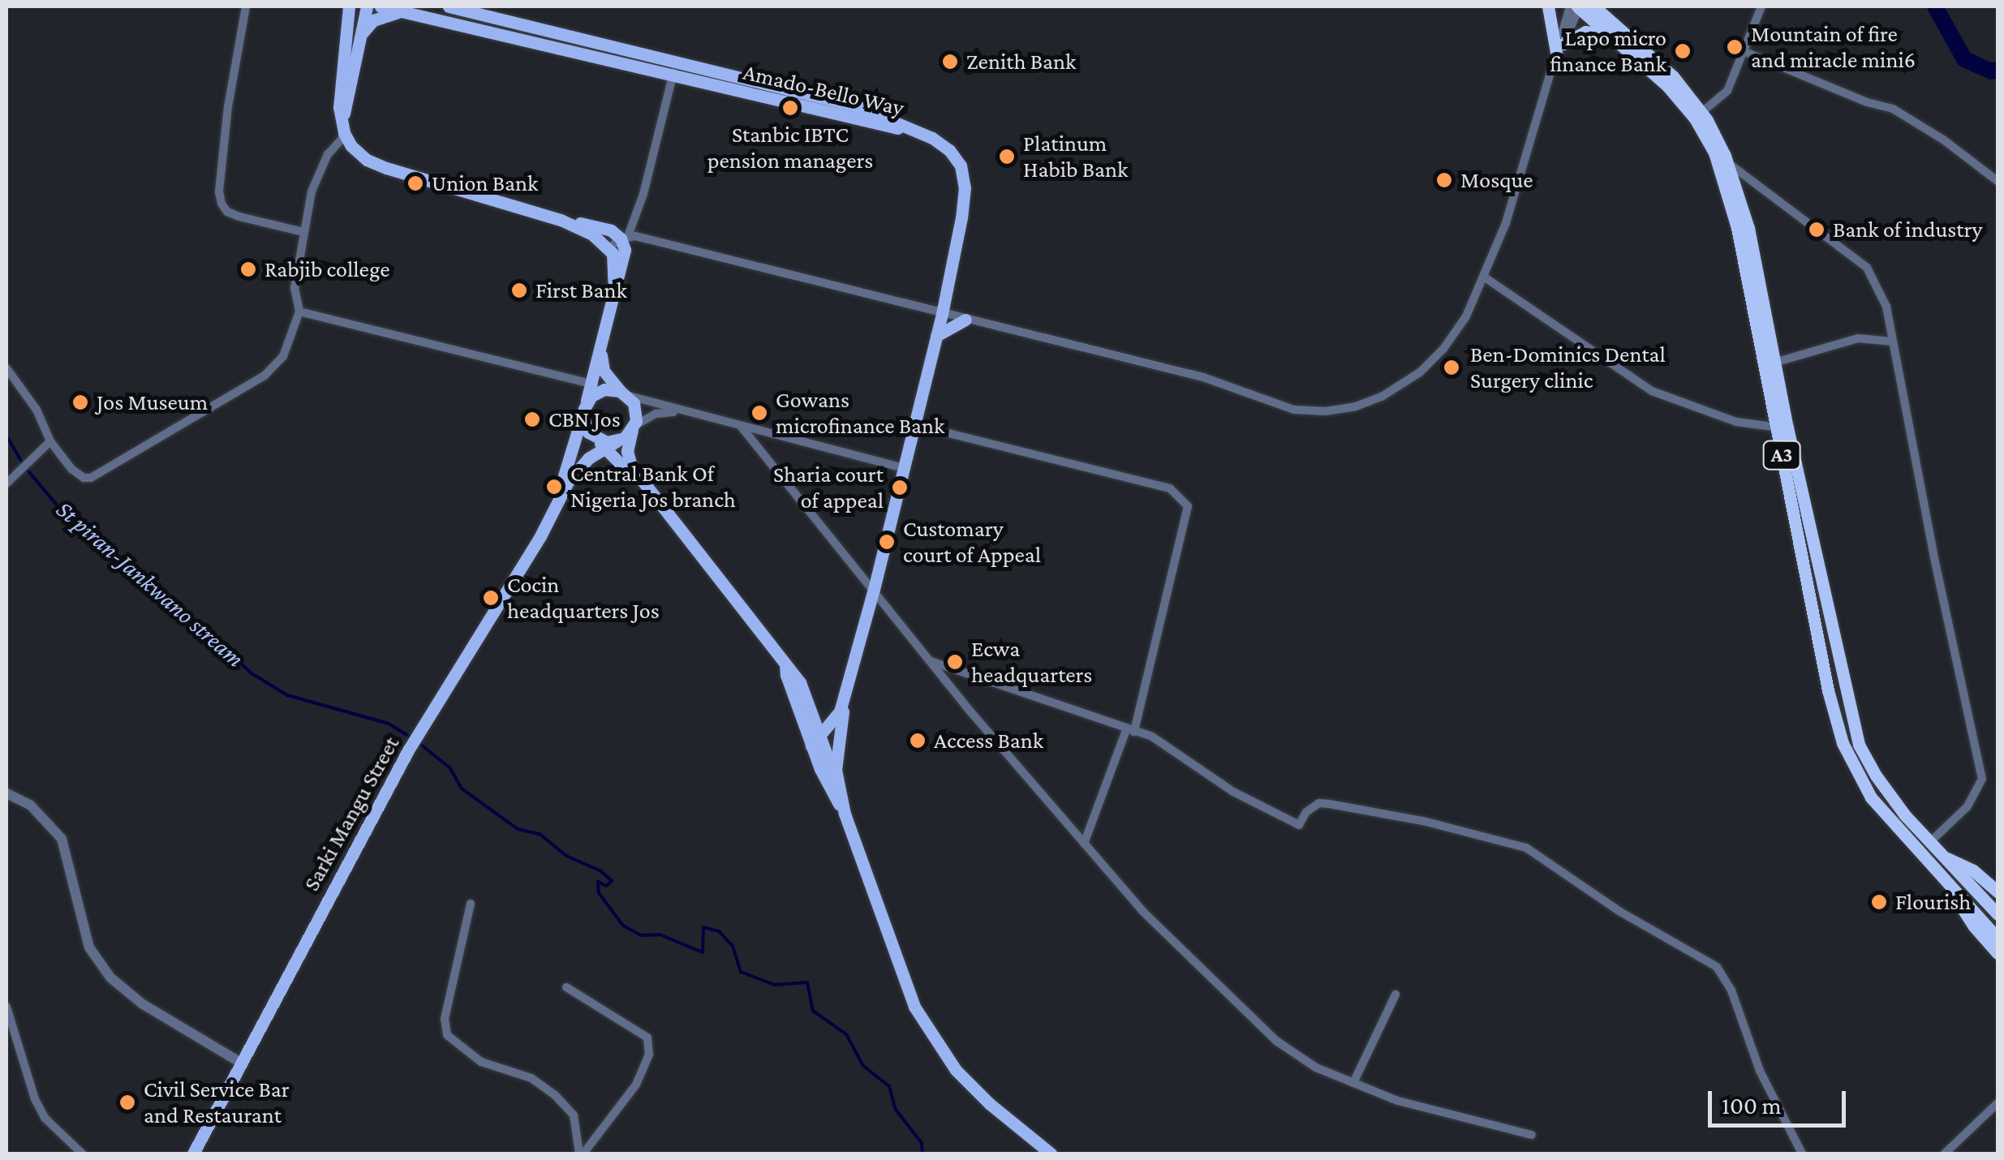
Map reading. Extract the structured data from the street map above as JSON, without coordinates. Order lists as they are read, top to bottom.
{
  "streets": {
    "highway": ["A3"],
    "main road": ["Amado-Bello Way", "Sarki Mangu Street"]
  },
  "water": ["St piran-Jankwano stream"],
  "places": [
    "Mountain of fire and miracle mini6",
    "Lapo micro finance Bank",
    "Zenith Bank",
    "Stanbic IBTC pension managers",
    "Platinum Habib Bank",
    "Mosque",
    "Union Bank",
    "Bank of industry",
    "Rabjib college",
    "First Bank",
    "Ben-Dominics Dental Surgery clinic",
    "Jos Museum",
    "Gowans microfinance Bank",
    "CBN Jos",
    "Central Bank Of Nigeria Jos branch",
    "Sharia court of appeal",
    "Customary court of Appeal",
    "Cocin headquarters Jos",
    "Ecwa headquarters",
    "Access Bank",
    "Flourish",
    "Civil Service Bar and Restaurant"
  ],
  "scale_bar": "100 m"
}
